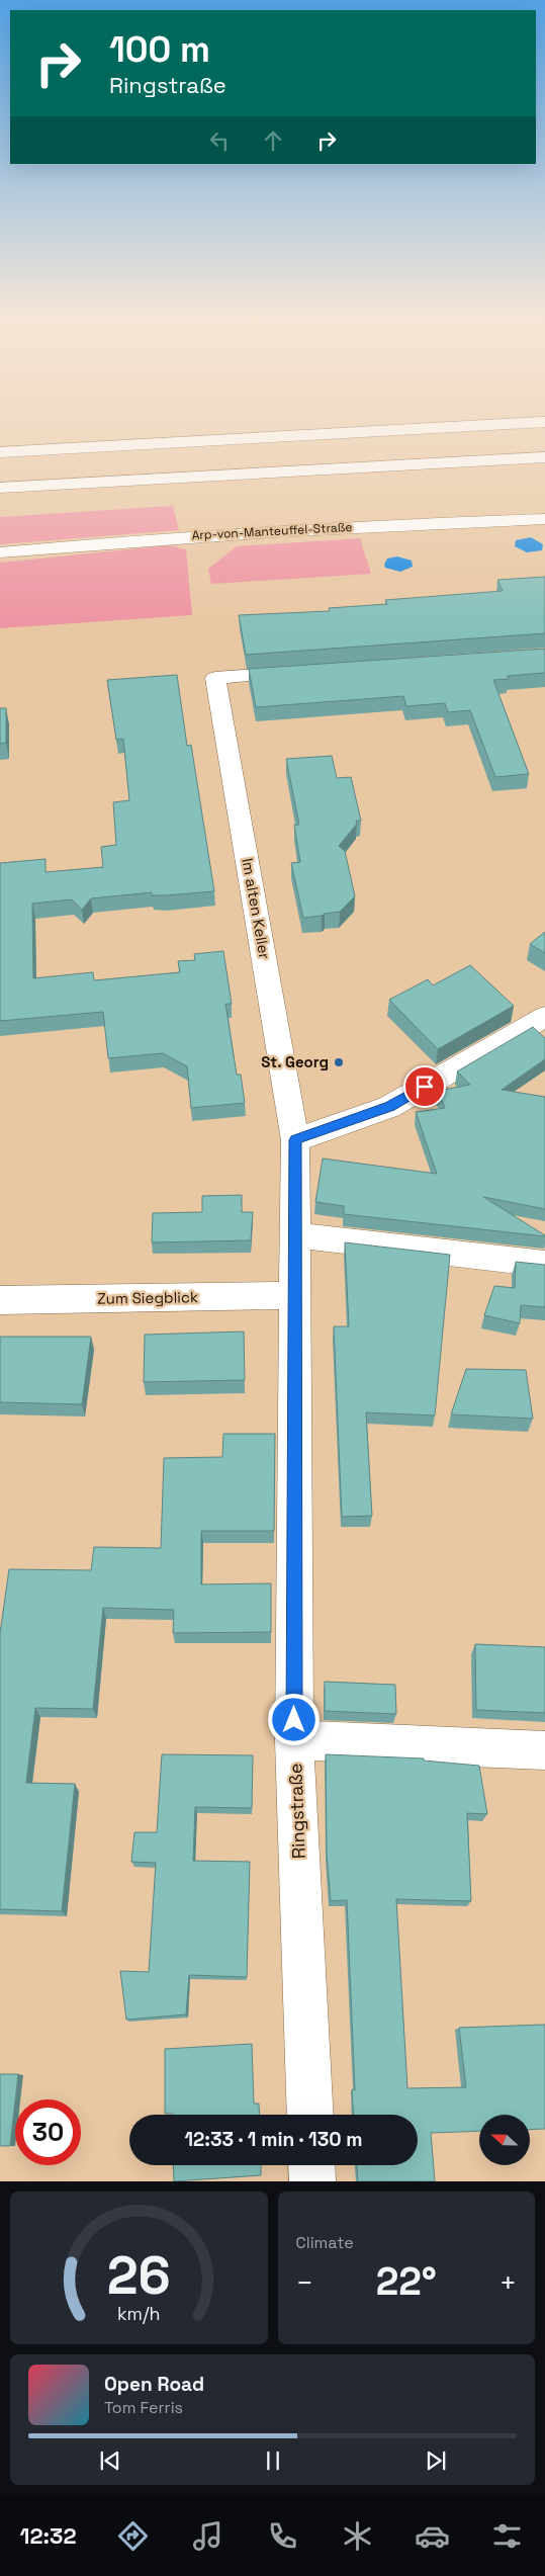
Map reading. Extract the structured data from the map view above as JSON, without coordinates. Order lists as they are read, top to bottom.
{
  "streets": {
    "main road": [
      "Arp-von-Manteuffel-Straße",
      "Im alten Keller",
      "Zum Siegblick",
      "Ringstraße"
    ]
  },
  "crossings": [
    ["Im alten Keller", "Ringstraße"],
    ["Zum Siegblick", "Ringstraße"]
  ],
  "places": ["St. Georg"],
  "north": "left",
  "page": {
    "turn": ["100 m", "Ringstraße"],
    "limit": "30",
    "trip": "12:33 · 1 min · 130 m",
    "tile": "Climate",
    "heat": ["−", "22°", "+"],
    "song": ["Open Road", "Tom Ferris"],
    "tabs": "12:32",
    "gauge": ["26", "km/h"]
  }
}
